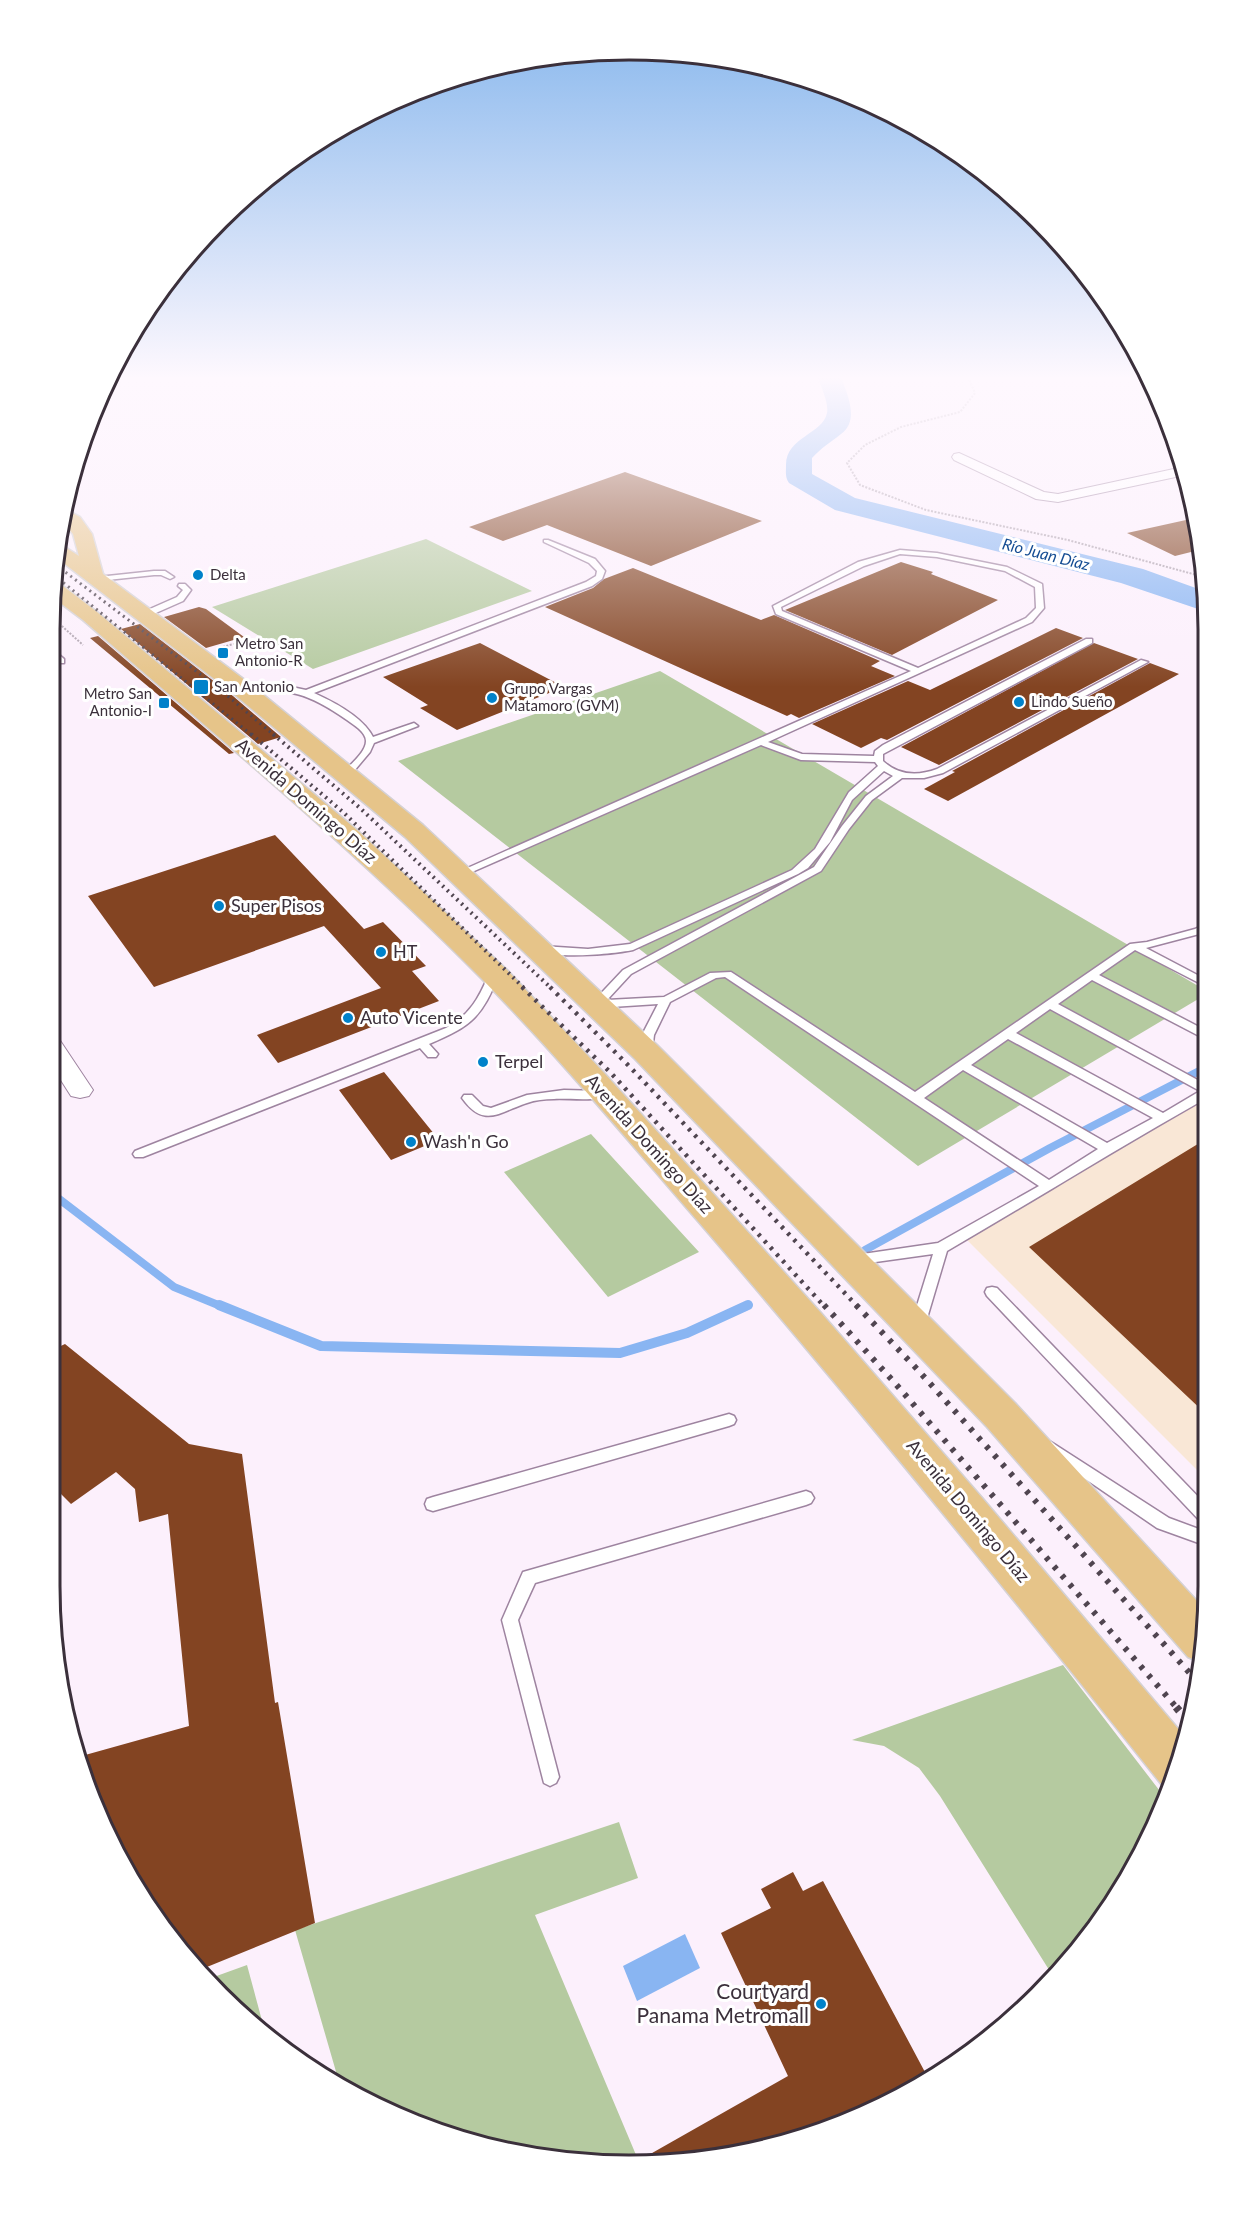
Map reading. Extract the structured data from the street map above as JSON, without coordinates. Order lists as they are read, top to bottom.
{
  "streets": {
    "main road": ["Avenida Domingo Díaz"]
  },
  "water": ["Río Juan Díaz"],
  "places": {
    "other": [
      "Delta",
      "Grupo Vargas Matamoro (GVM)",
      "Lindo Sueño",
      "Super Pisos",
      "HT",
      "Auto Vicente",
      "Terpel",
      "Wash'n Go",
      "Courtyard Panama Metromall"
    ],
    "transit": ["Metro San Antonio-R", "San Antonio", "Metro San Antonio-I"]
  }
}
